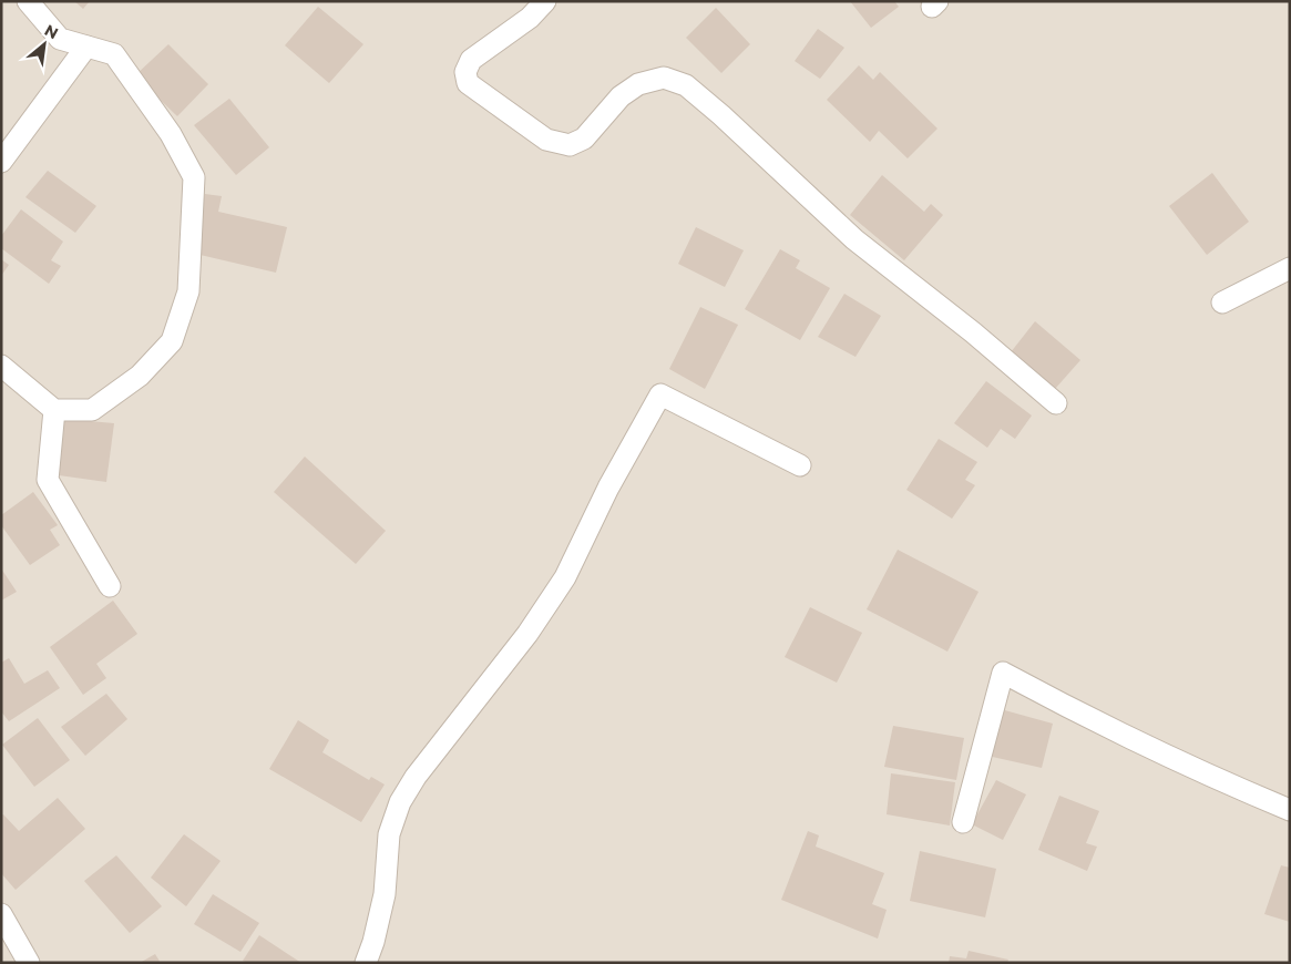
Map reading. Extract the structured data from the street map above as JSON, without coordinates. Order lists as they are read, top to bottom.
{
  "north": "top right"
}
